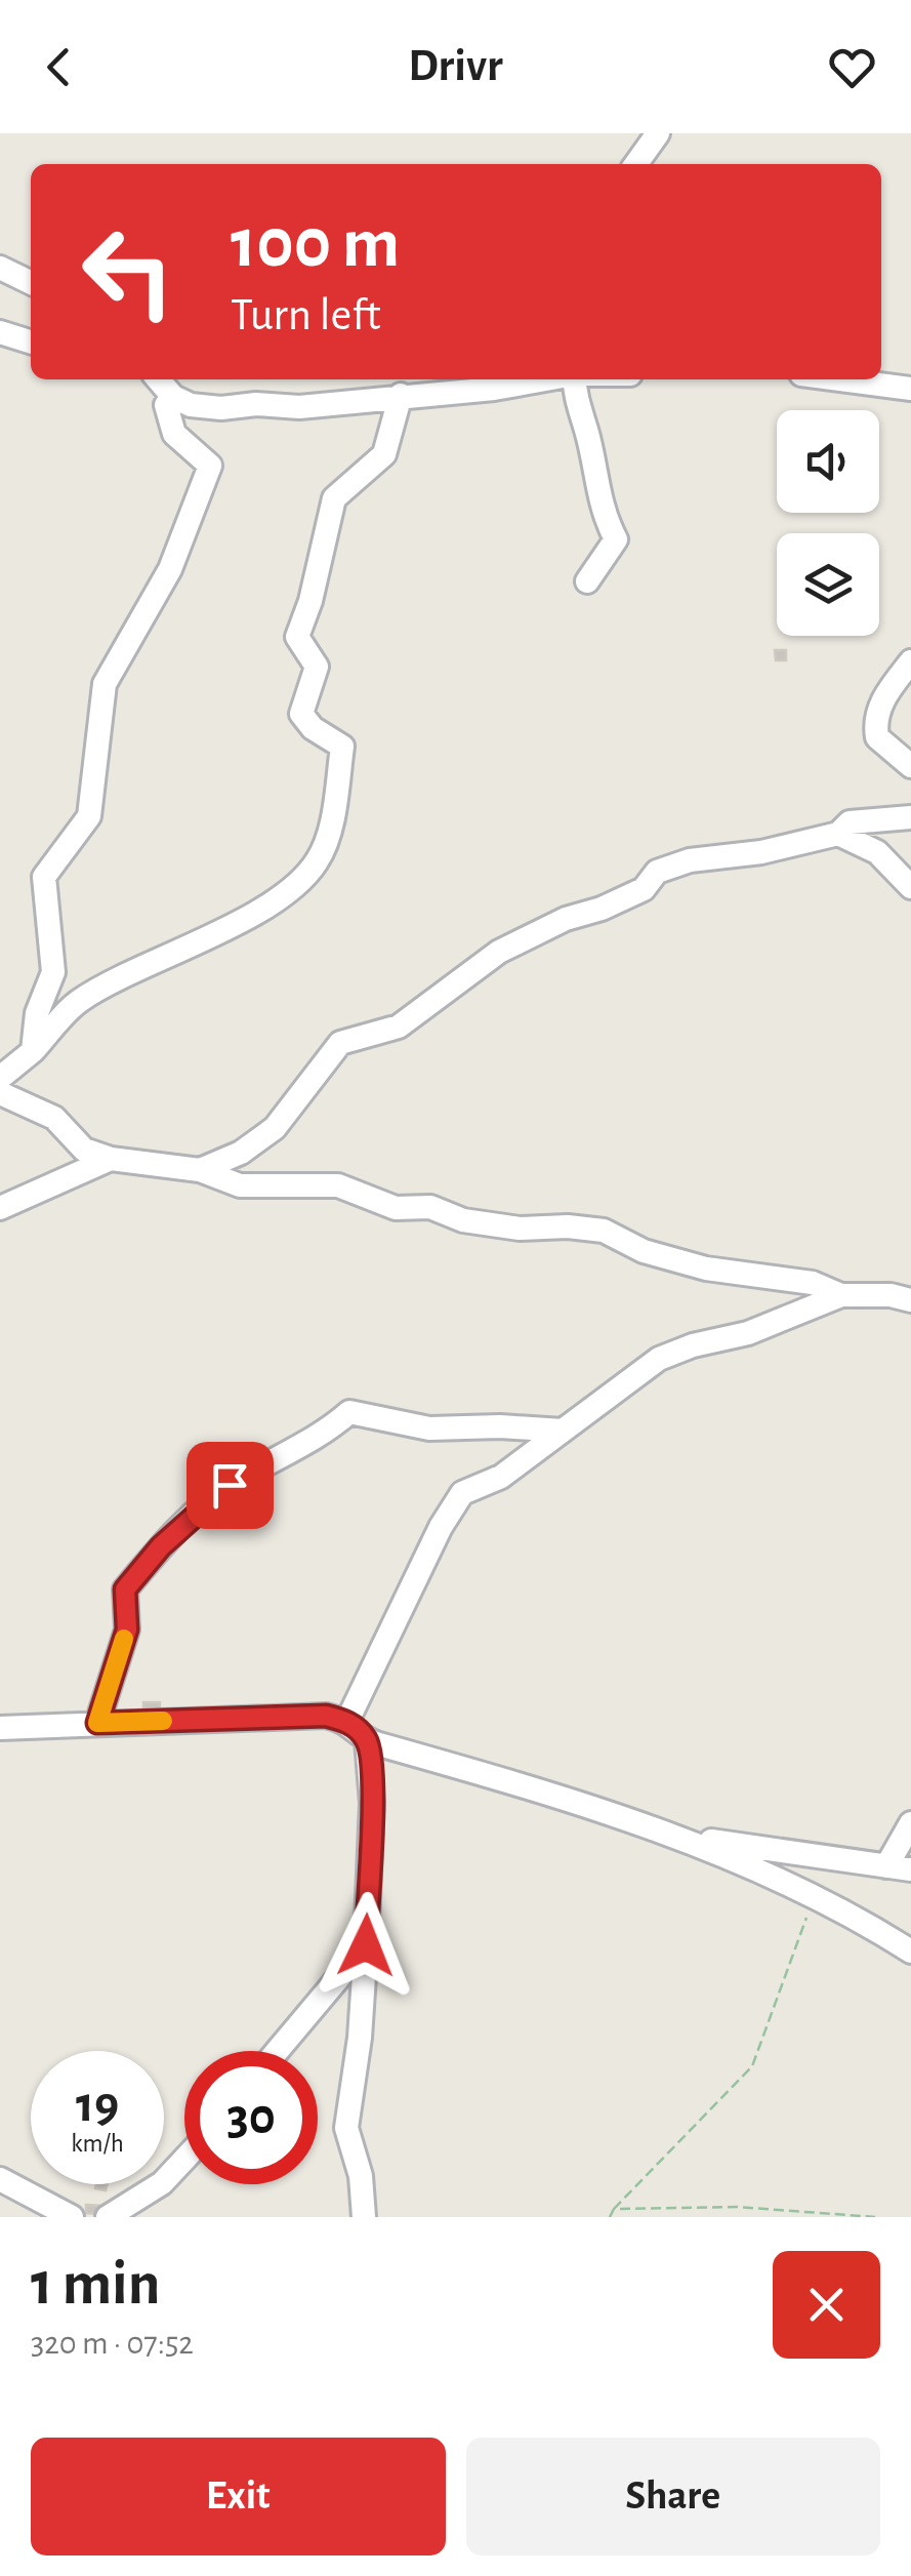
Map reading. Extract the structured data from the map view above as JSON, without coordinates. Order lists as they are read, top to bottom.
{
  "page": {
    "header": "Drivr",
    "turn": ["100 m", "Turn left"],
    "speed": "19 km/h",
    "limit": "30",
    "heading": ["1 min", "320 m · 07:52"],
    "buttons": ["Exit", "Share"]
  }
}
